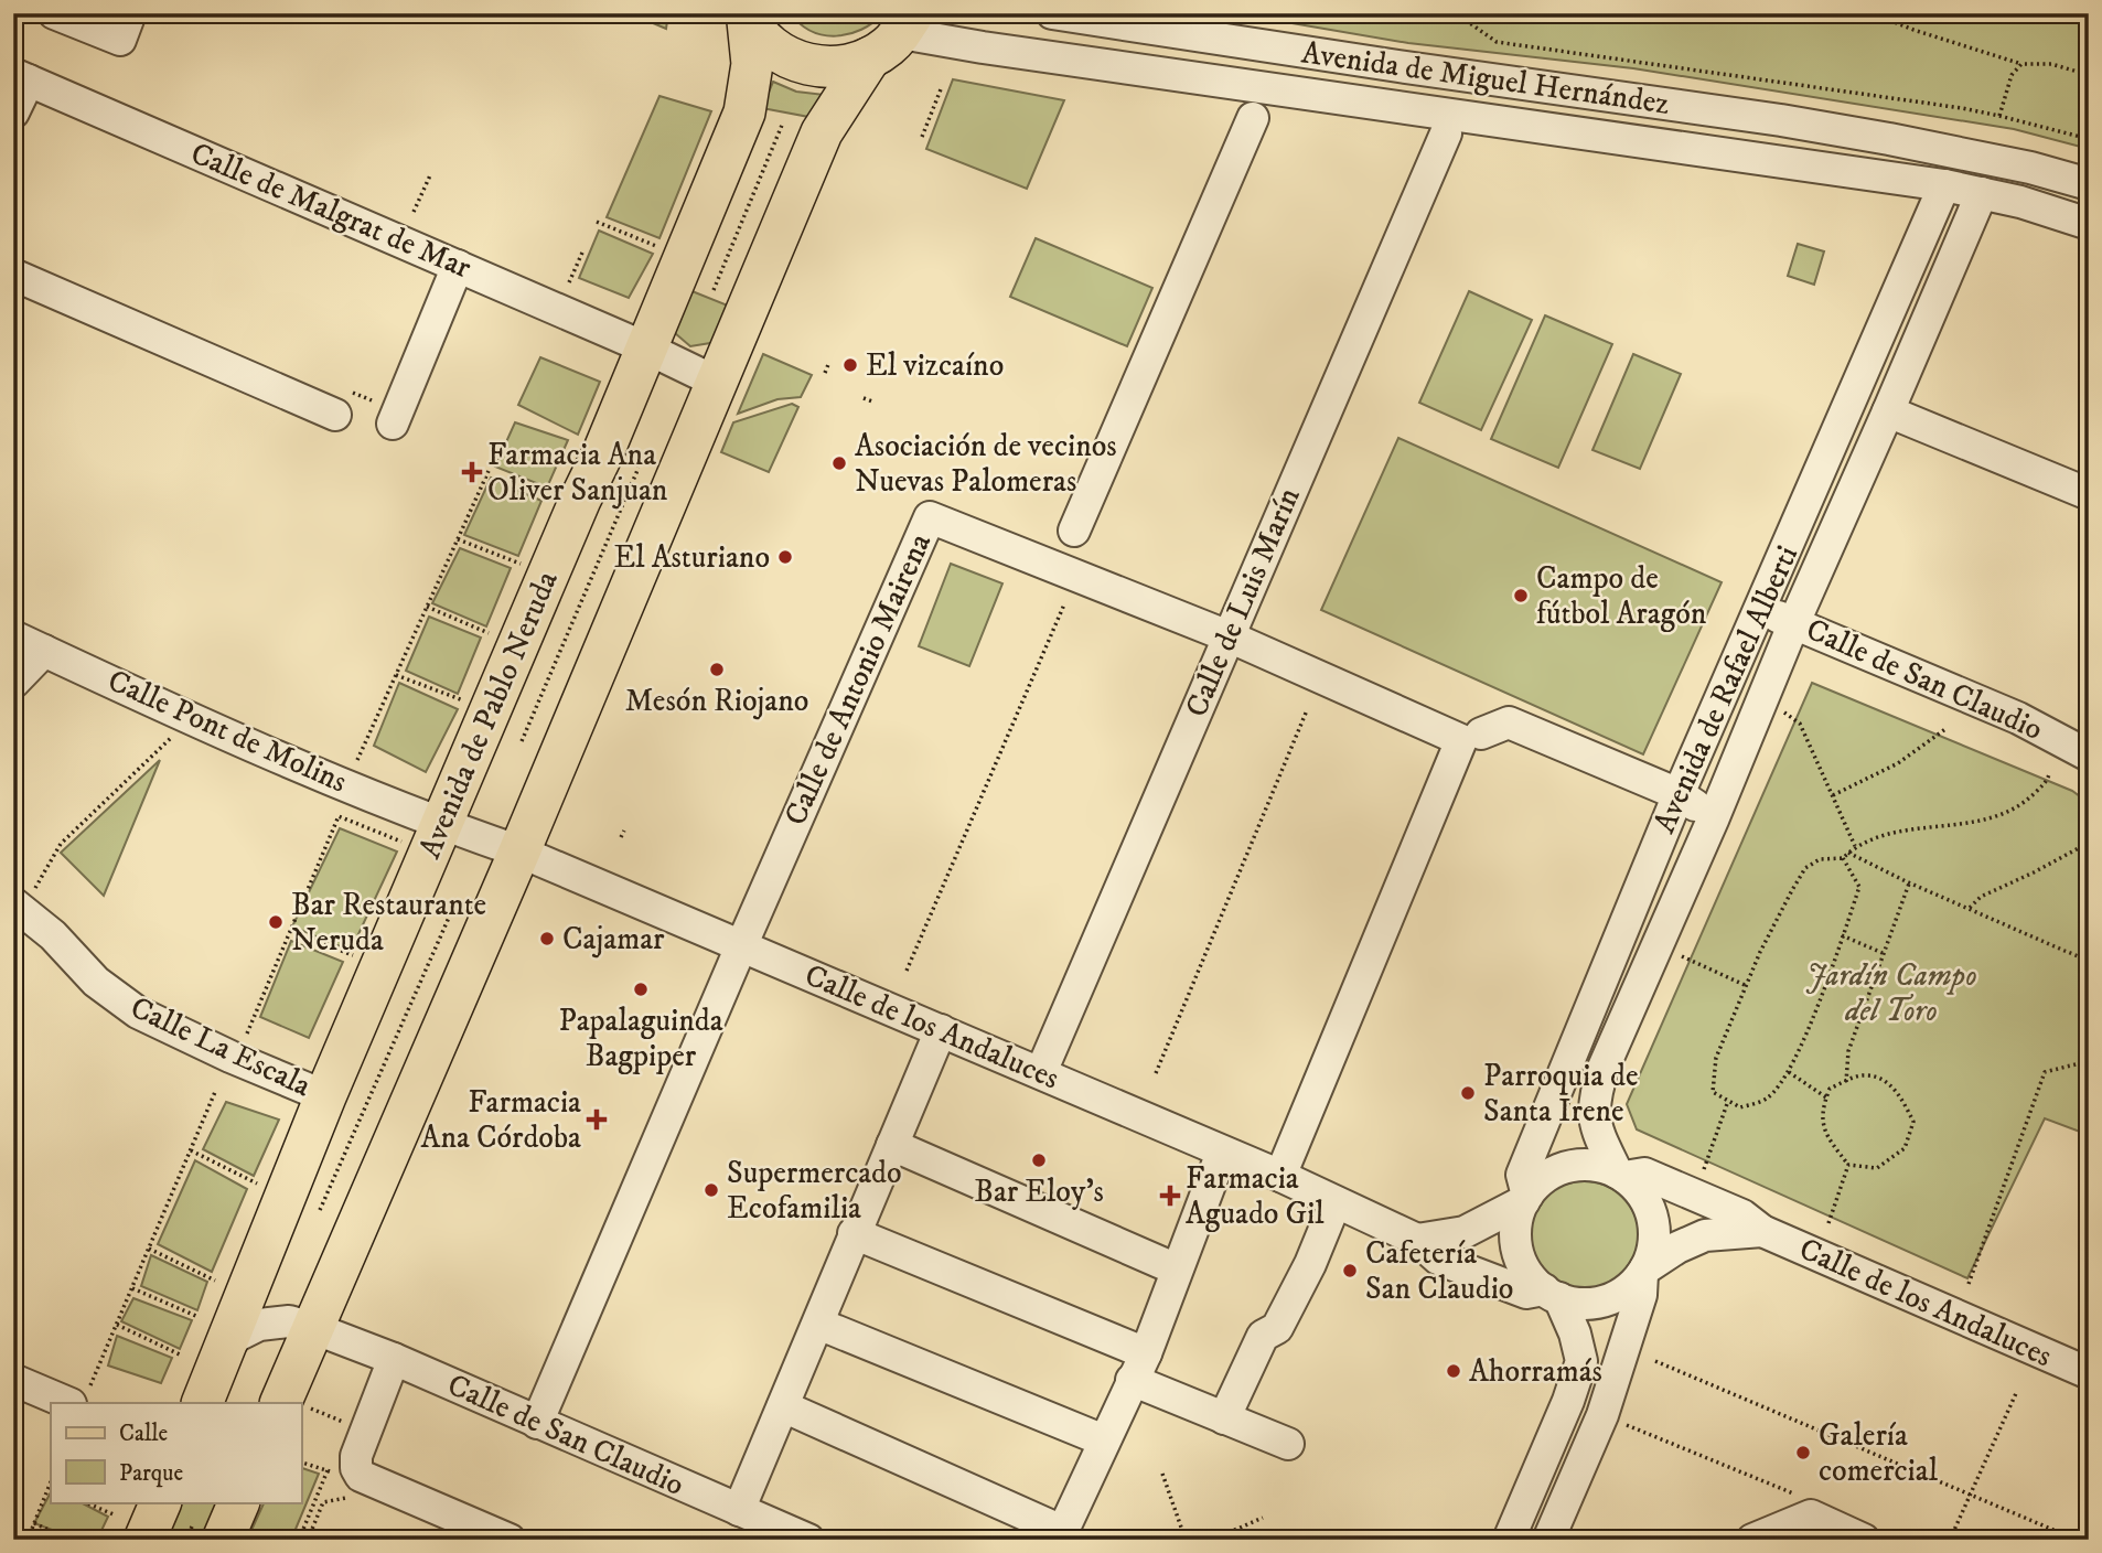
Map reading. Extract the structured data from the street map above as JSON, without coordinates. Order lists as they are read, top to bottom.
{
  "streets": {
    "main road": ["Avenida de Pablo Neruda"],
    "street": [
      "Avenida de Miguel Hernández",
      "Calle de Malgrat de Mar",
      "Calle de Luis Marín",
      "Calle de Antonio Mairena",
      "Calle de San Claudio",
      "Avenida de Rafael Alberti",
      "Calle Pont de Molins",
      "Calle de los Andaluces",
      "Calle La Escala"
    ]
  },
  "crossings": [
    ["Avenida de Miguel Hernández", "Calle de Luis Marín"],
    ["Avenida de Miguel Hernández", "Avenida de Rafael Alberti"],
    ["Calle de Malgrat de Mar", "Avenida de Pablo Neruda"],
    ["Calle de Luis Marín", "Calle de Antonio Mairena"],
    ["Calle de Luis Marín", "Calle de los Andaluces"],
    ["Calle de Antonio Mairena", "Calle de San Claudio"],
    ["Calle de Antonio Mairena", "Calle de los Andaluces"],
    ["Calle de San Claudio", "Avenida de Rafael Alberti"],
    ["Calle de San Claudio", "Avenida de Pablo Neruda"],
    ["Avenida de Rafael Alberti", "Calle de los Andaluces"],
    ["Avenida de Pablo Neruda", "Calle Pont de Molins"],
    ["Avenida de Pablo Neruda", "Calle de los Andaluces"],
    ["Avenida de Pablo Neruda", "Calle La Escala"],
    ["Calle Pont de Molins", "Calle de los Andaluces"]
  ],
  "parks": ["Jardín Campo del Toro"],
  "places": {
    "other": [
      "El vizcaíno",
      "Asociación de vecinos Nuevas Palomeras",
      "El Asturiano",
      "Campo de fútbol Aragón",
      "Mesón Riojano",
      "Bar Restaurante Neruda",
      "Cajamar",
      "Papalaguinda Bagpiper",
      "Parroquia de Santa Irene",
      "Bar Eloy's",
      "Supermercado Ecofamilia",
      "Cafetería San Claudio",
      "Ahorramás",
      "Galería comercial"
    ],
    "health": ["Farmacia Ana Oliver Sanjuan", "Farmacia Ana Córdoba", "Farmacia Aguado Gil"]
  },
  "legend": ["Calle", "Parque"]
}
